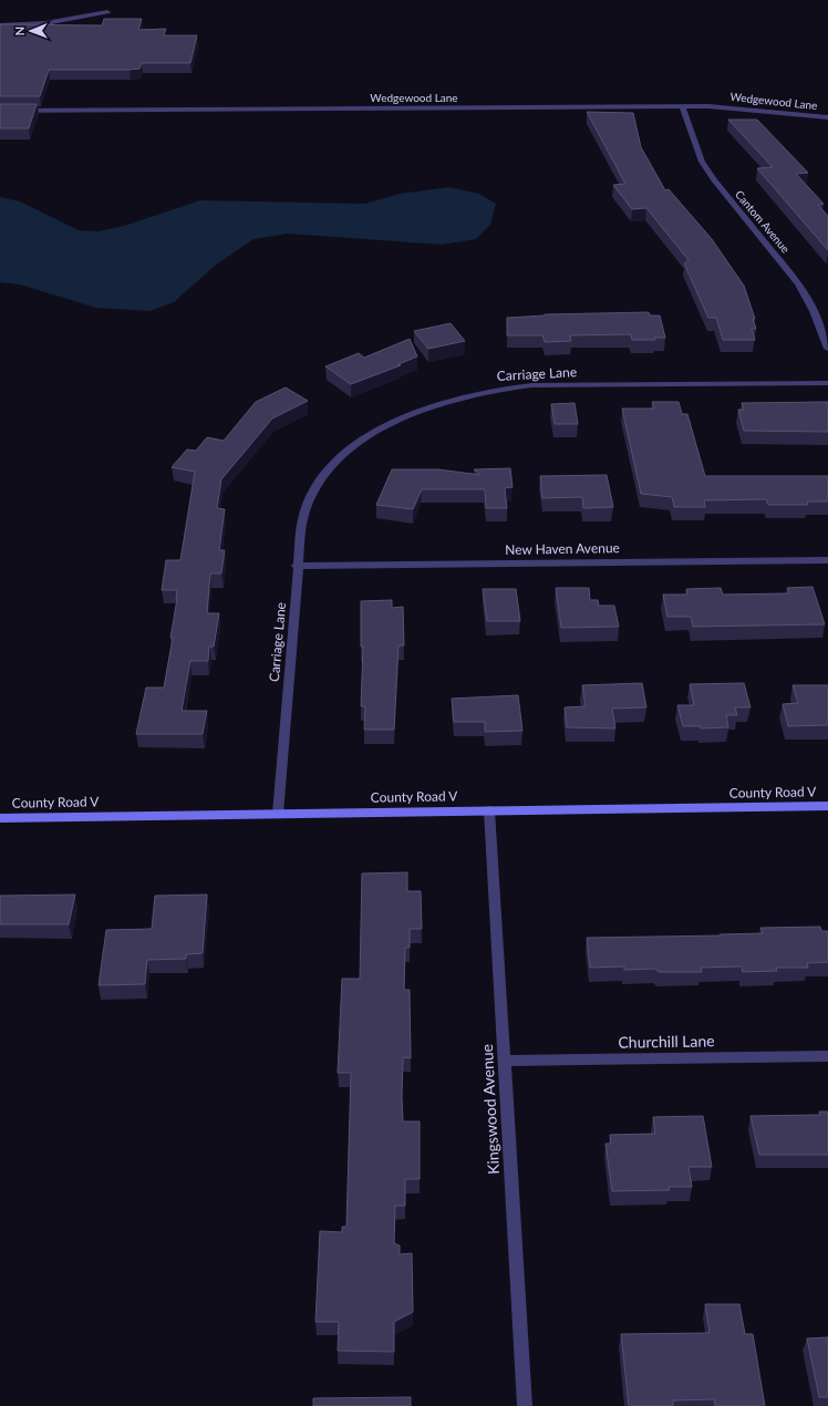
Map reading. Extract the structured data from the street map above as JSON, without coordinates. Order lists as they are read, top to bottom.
{
  "streets": {
    "main road": ["County Road V"],
    "street": [
      "Wedgewood Lane",
      "Cantom Avenue",
      "Carriage Lane",
      "New Haven Avenue",
      "Churchill Lane",
      "Kingswood Avenue"
    ]
  },
  "crossings": [
    ["Wedgewood Lane", "Cantom Avenue"],
    ["Carriage Lane", "New Haven Avenue"],
    ["Carriage Lane", "County Road V"],
    ["County Road V", "Kingswood Avenue"],
    ["Churchill Lane", "Kingswood Avenue"]
  ],
  "north": "left"
}
